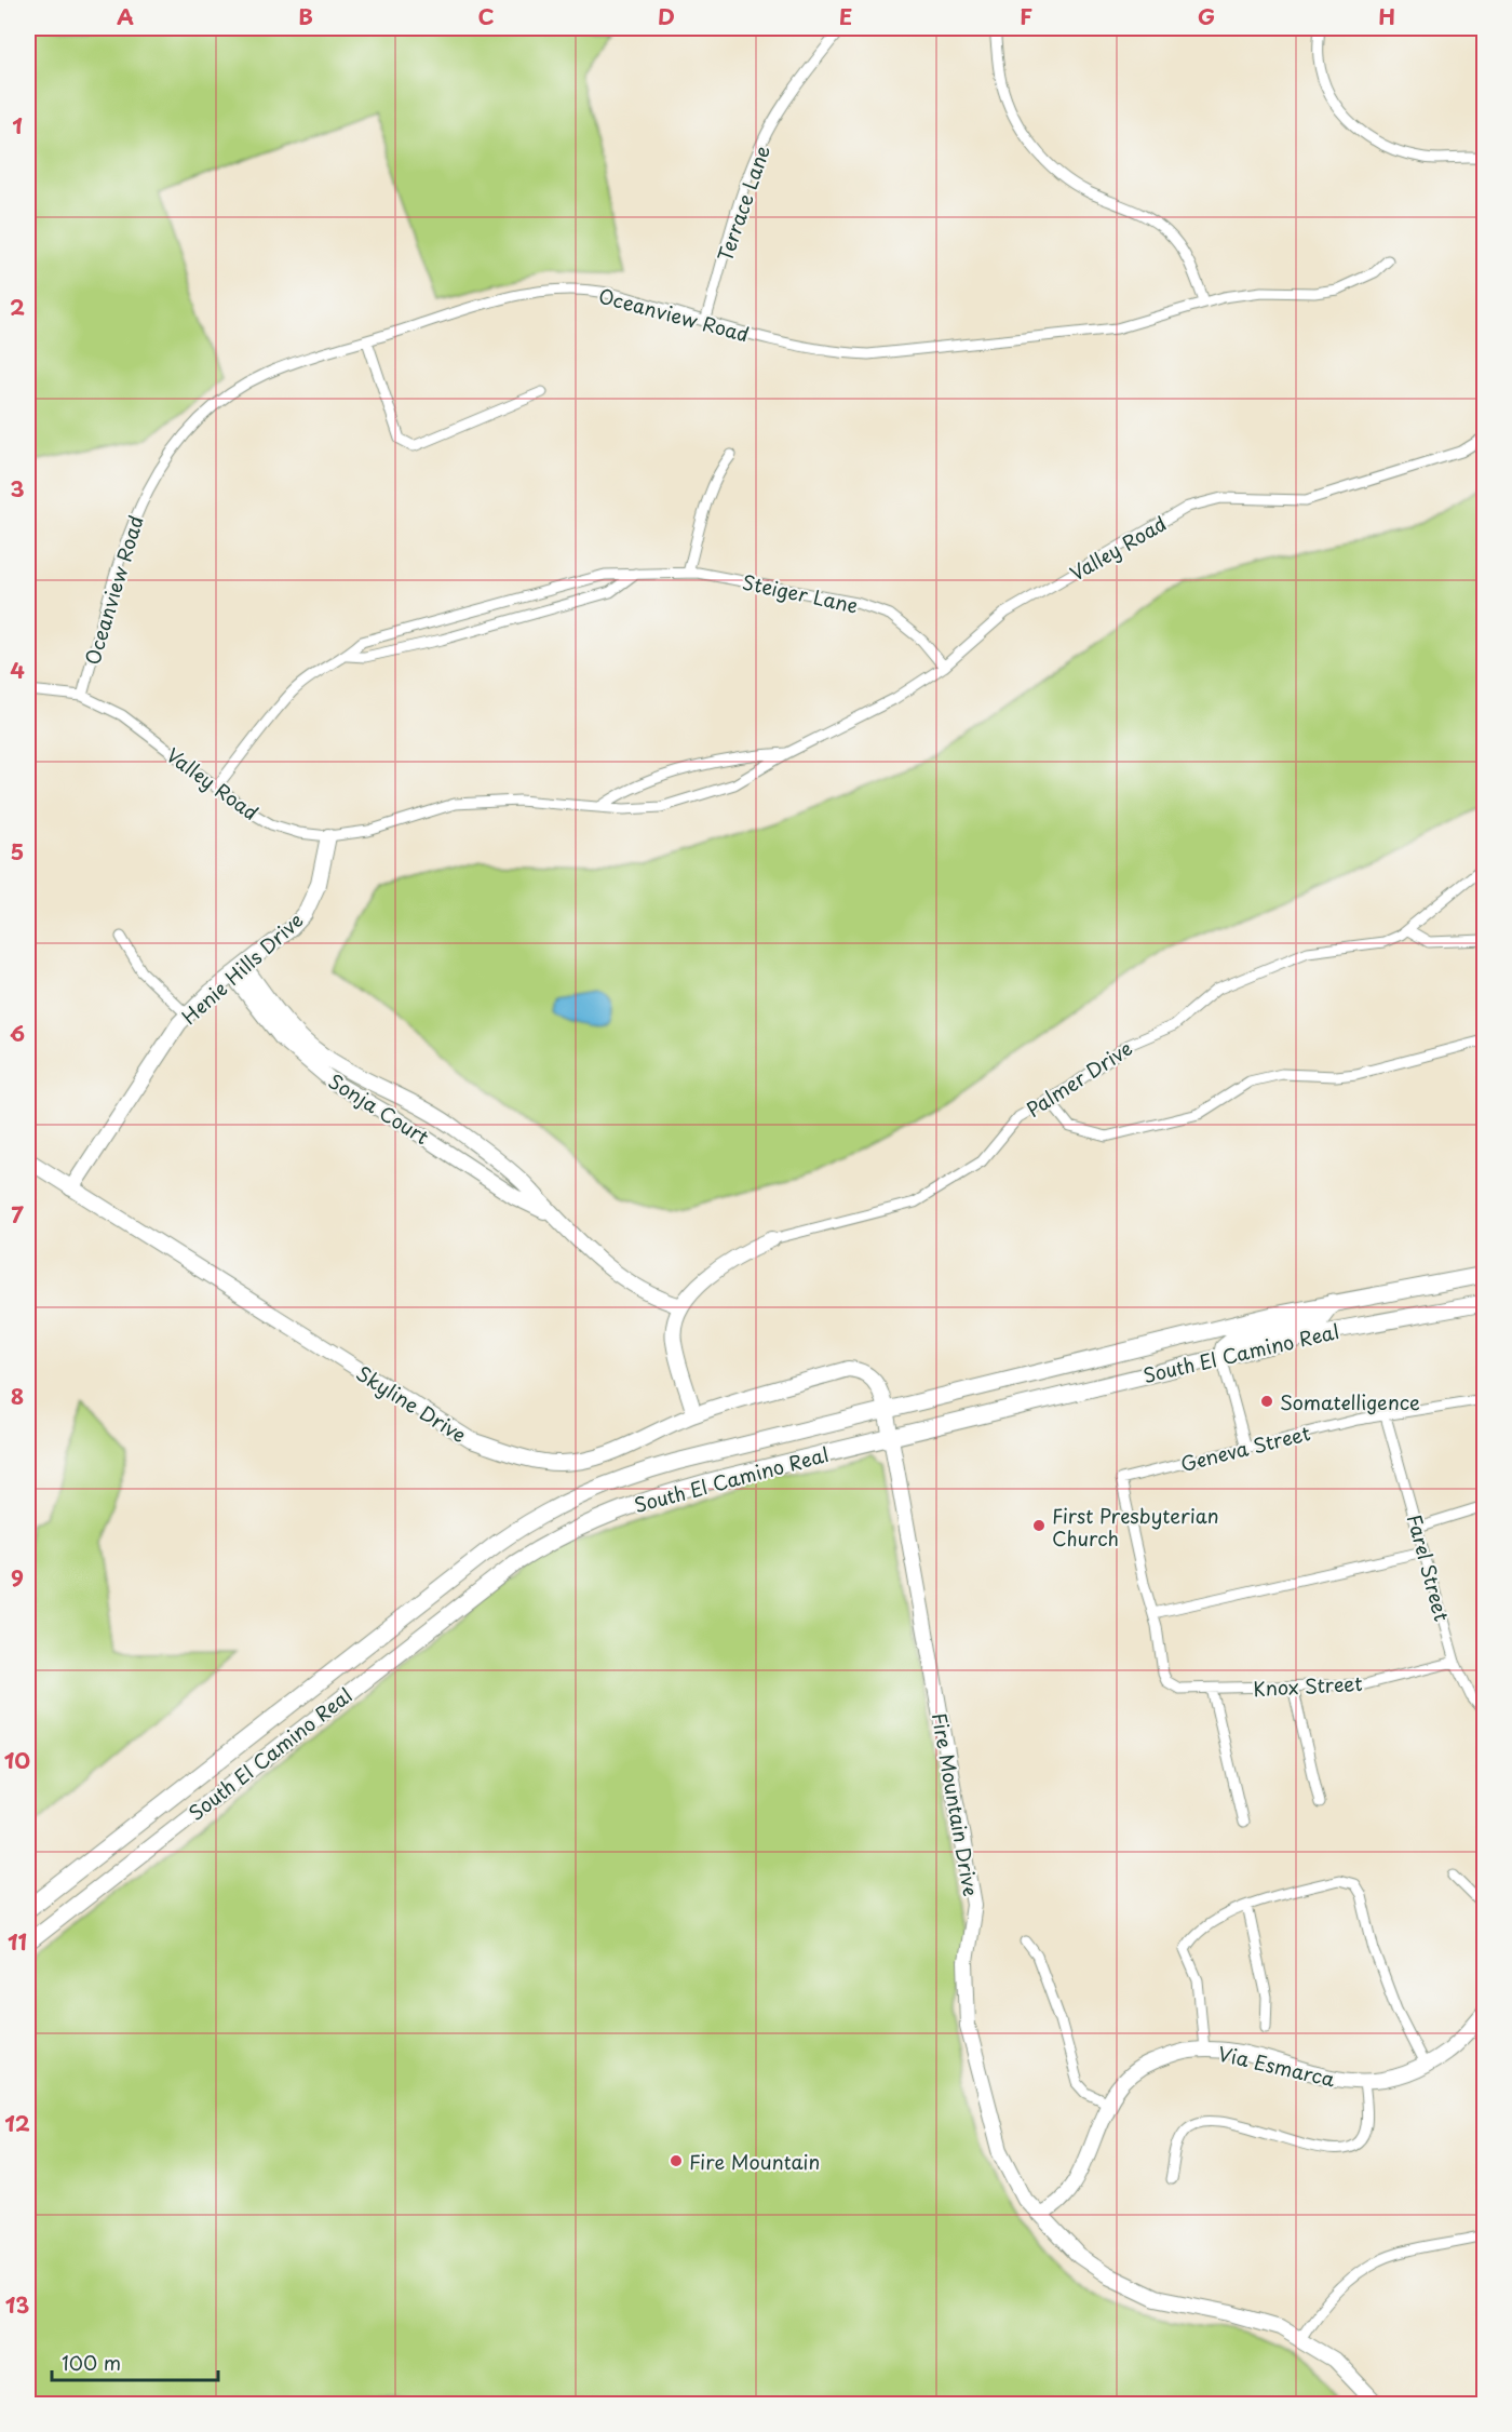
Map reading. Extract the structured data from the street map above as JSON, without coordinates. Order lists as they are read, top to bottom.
{
  "streets": {
    "main road": ["South El Camino Real"],
    "street": [
      "Terrace Lane",
      "Oceanview Road",
      "Valley Road",
      "Steiger Lane",
      "Henie Hills Drive",
      "Palmer Drive",
      "Sonja Court",
      "Skyline Drive",
      "Geneva Street",
      "Farel Street",
      "Knox Street",
      "Fire Mountain Drive",
      "Via Esmarca"
    ]
  },
  "crossings": [
    ["Terrace Lane", "Oceanview Road"],
    ["Oceanview Road", "Valley Road"],
    ["Valley Road", "Steiger Lane"],
    ["Valley Road", "Henie Hills Drive"],
    ["Henie Hills Drive", "Sonja Court"],
    ["Henie Hills Drive", "Skyline Drive"],
    ["Palmer Drive", "Sonja Court"],
    ["Palmer Drive", "Skyline Drive"],
    ["South El Camino Real", "Skyline Drive"],
    ["South El Camino Real", "Fire Mountain Drive"],
    ["Skyline Drive", "Fire Mountain Drive"],
    ["Geneva Street", "Farel Street"],
    ["Geneva Street", "Knox Street"],
    ["Farel Street", "Knox Street"],
    ["Fire Mountain Drive", "Via Esmarca"]
  ],
  "places": ["Somatelligence", "First Presbyterian Church", "Fire Mountain"],
  "scale_bar": "100 m",
  "grid": {
    "columns": [
      "A",
      "B",
      "C",
      "D",
      "E",
      "F",
      "G",
      "H"
    ],
    "rows": [
      "1",
      "2",
      "3",
      "4",
      "5",
      "6",
      "7",
      "8",
      "9",
      "10",
      "11",
      "12",
      "13"
    ]
  }
}
